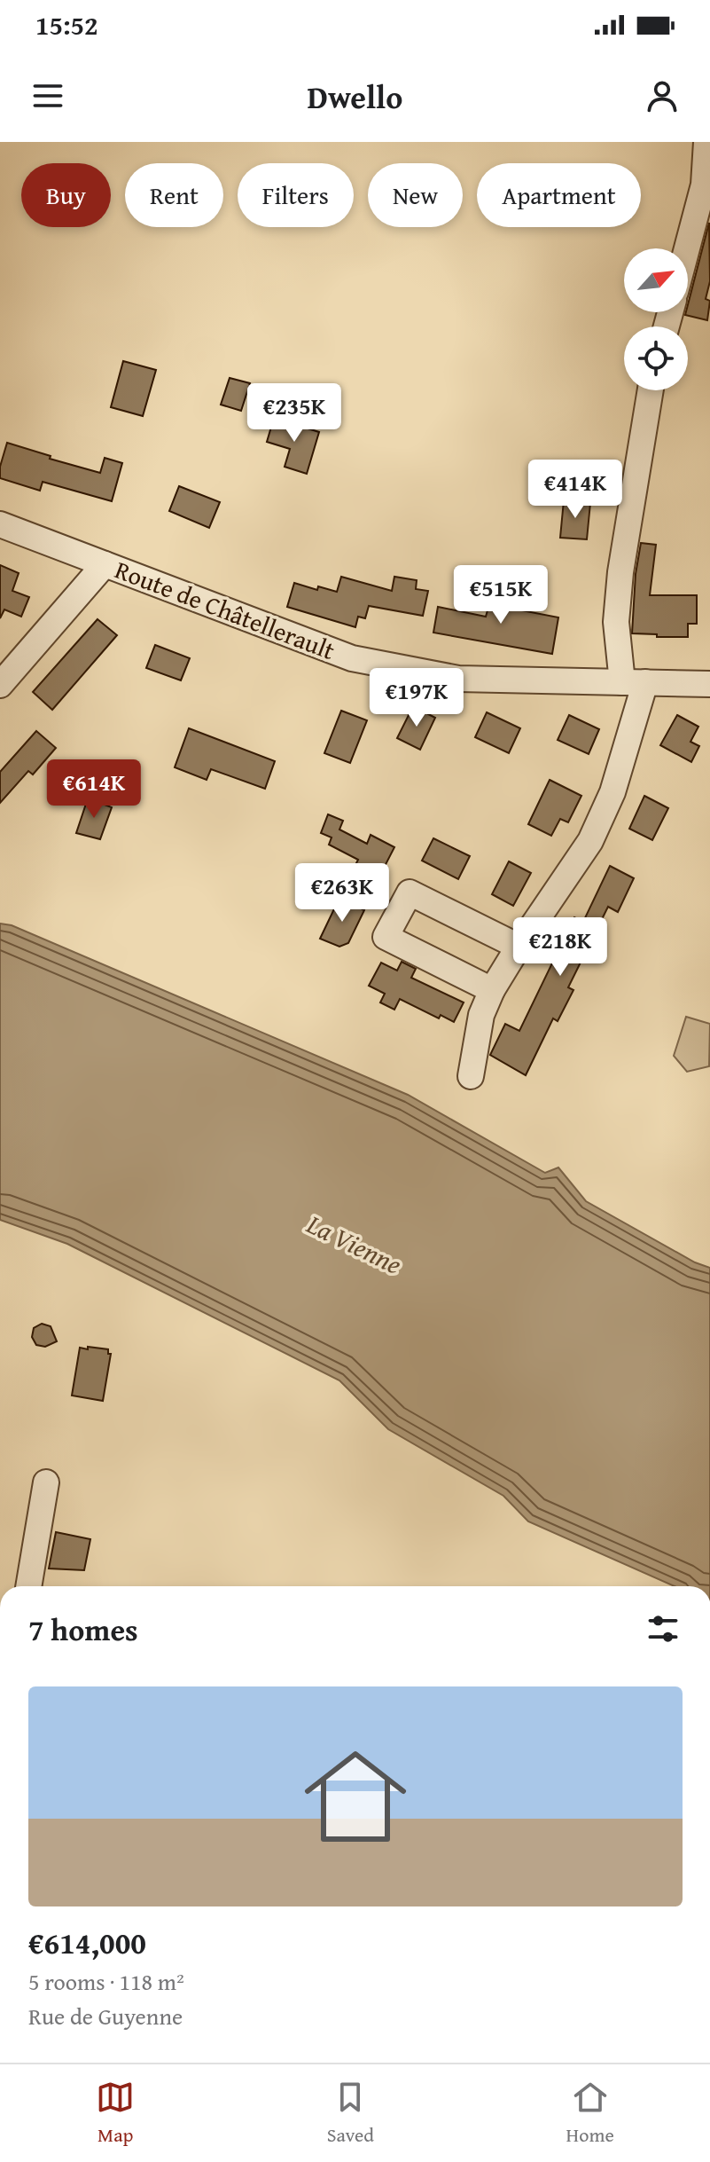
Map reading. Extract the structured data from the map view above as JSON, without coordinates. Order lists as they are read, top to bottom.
{
  "streets": {
    "street": ["Route de Châtellerault"]
  },
  "water": ["La Vienne"],
  "north": "top right",
  "page": {
    "status": "15:52",
    "header": "Dwello",
    "chip": [
      "Buy",
      "Rent",
      "Filters",
      "New",
      "Apartment"
    ],
    "price": [
      "€235K",
      "€414K",
      "€515K",
      "€197K",
      "€614K",
      "€263K",
      "€218K"
    ],
    "heading": "7 homes",
    "list": [
      {
        "name": "€614,000",
        "note": "5 rooms · 118 m² · Rue de Guyenne"
      }
    ],
    "tabs": ["Map", "Saved", "Home"]
  }
}
